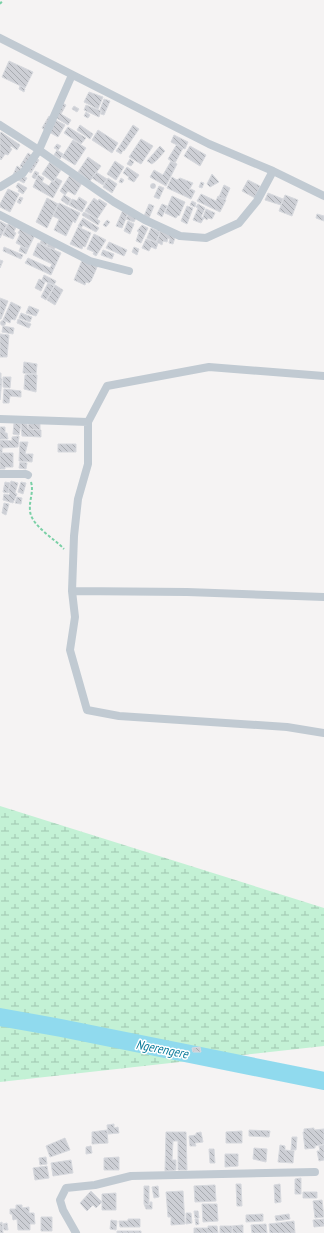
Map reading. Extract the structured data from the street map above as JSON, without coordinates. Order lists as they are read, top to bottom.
{
  "water": ["Ngerengere"]
}
